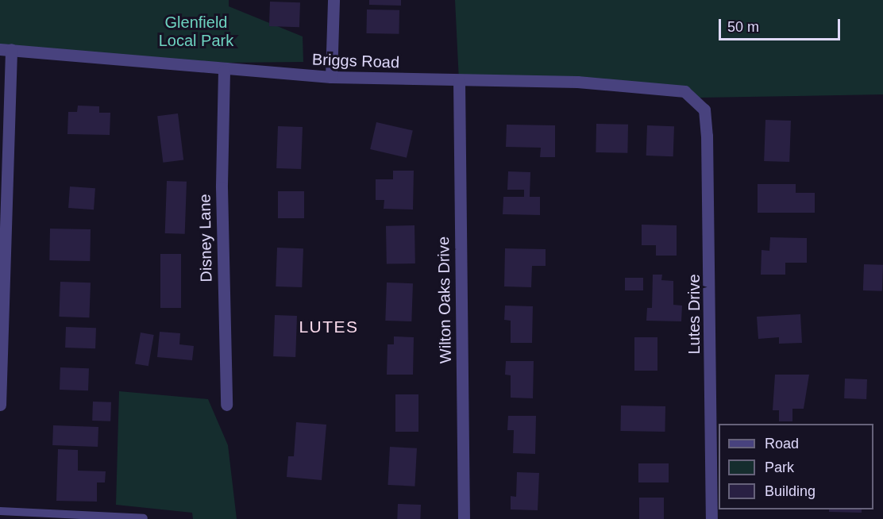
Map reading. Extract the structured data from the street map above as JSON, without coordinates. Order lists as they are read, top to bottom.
{
  "streets": {
    "street": [
      "Briggs Road",
      "Disney Lane",
      "Wilton Oaks Drive",
      "Lutes Drive"
    ]
  },
  "crossings": [
    ["Briggs Road", "Disney Lane"],
    ["Briggs Road", "Wilton Oaks Drive"],
    ["Briggs Road", "Lutes Drive"]
  ],
  "districts": ["LUTES"],
  "parks": ["Glenfield Local Park"],
  "legend": ["Road", "Park", "Building"],
  "scale_bar": "50 m"
}
